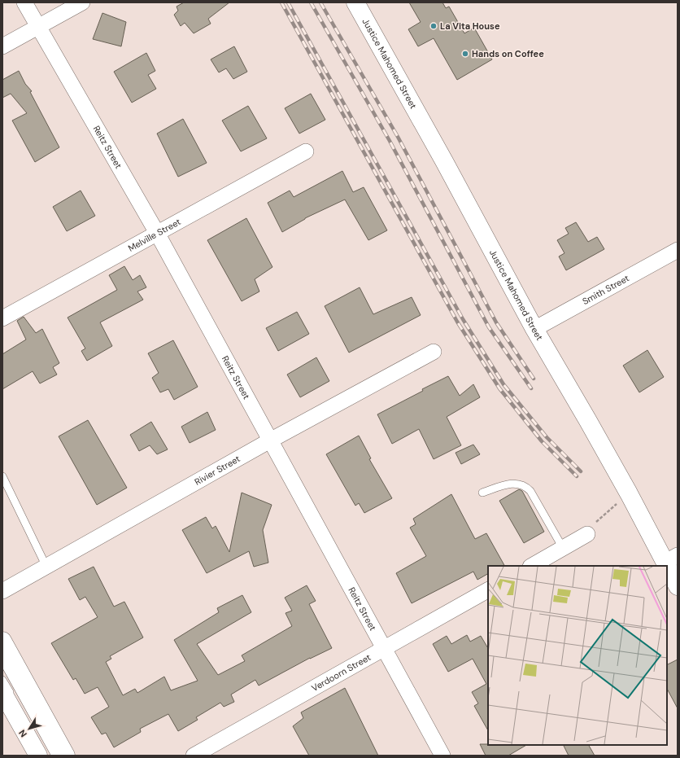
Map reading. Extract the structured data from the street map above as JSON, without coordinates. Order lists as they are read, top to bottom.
{
  "streets": {
    "main road": ["Justice Mahomed Street"],
    "street": [
      "Reitz Street",
      "Melville Street",
      "Smith Street",
      "Rivier Street",
      "Verdoorn Street"
    ]
  },
  "crossings": [
    ["Justice Mahomed Street", "Smith Street"],
    ["Reitz Street", "Melville Street"],
    ["Reitz Street", "Rivier Street"],
    ["Reitz Street", "Verdoorn Street"]
  ],
  "places": ["La Vita House", "Hands on Coffee"],
  "north": "bottom left"
}
